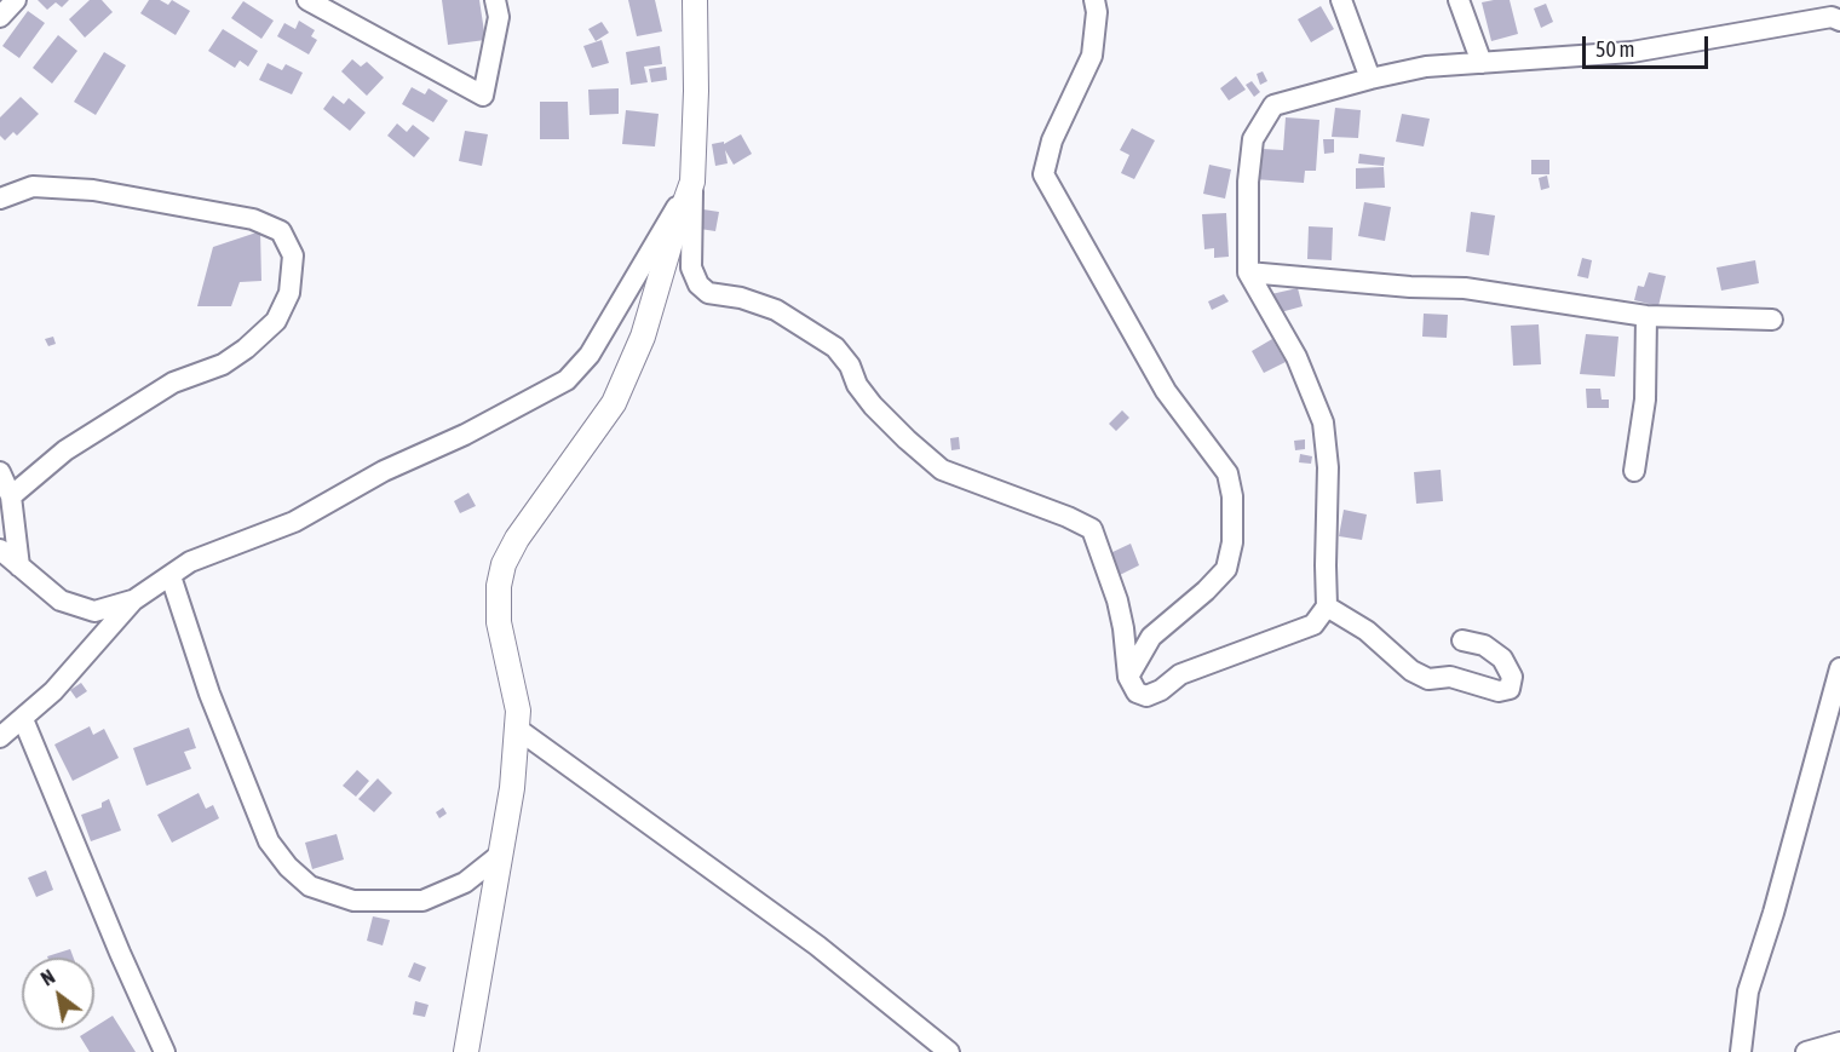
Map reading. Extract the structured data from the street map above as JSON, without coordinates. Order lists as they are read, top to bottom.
{
  "scale_bar": "50 m",
  "north": "top left"
}
